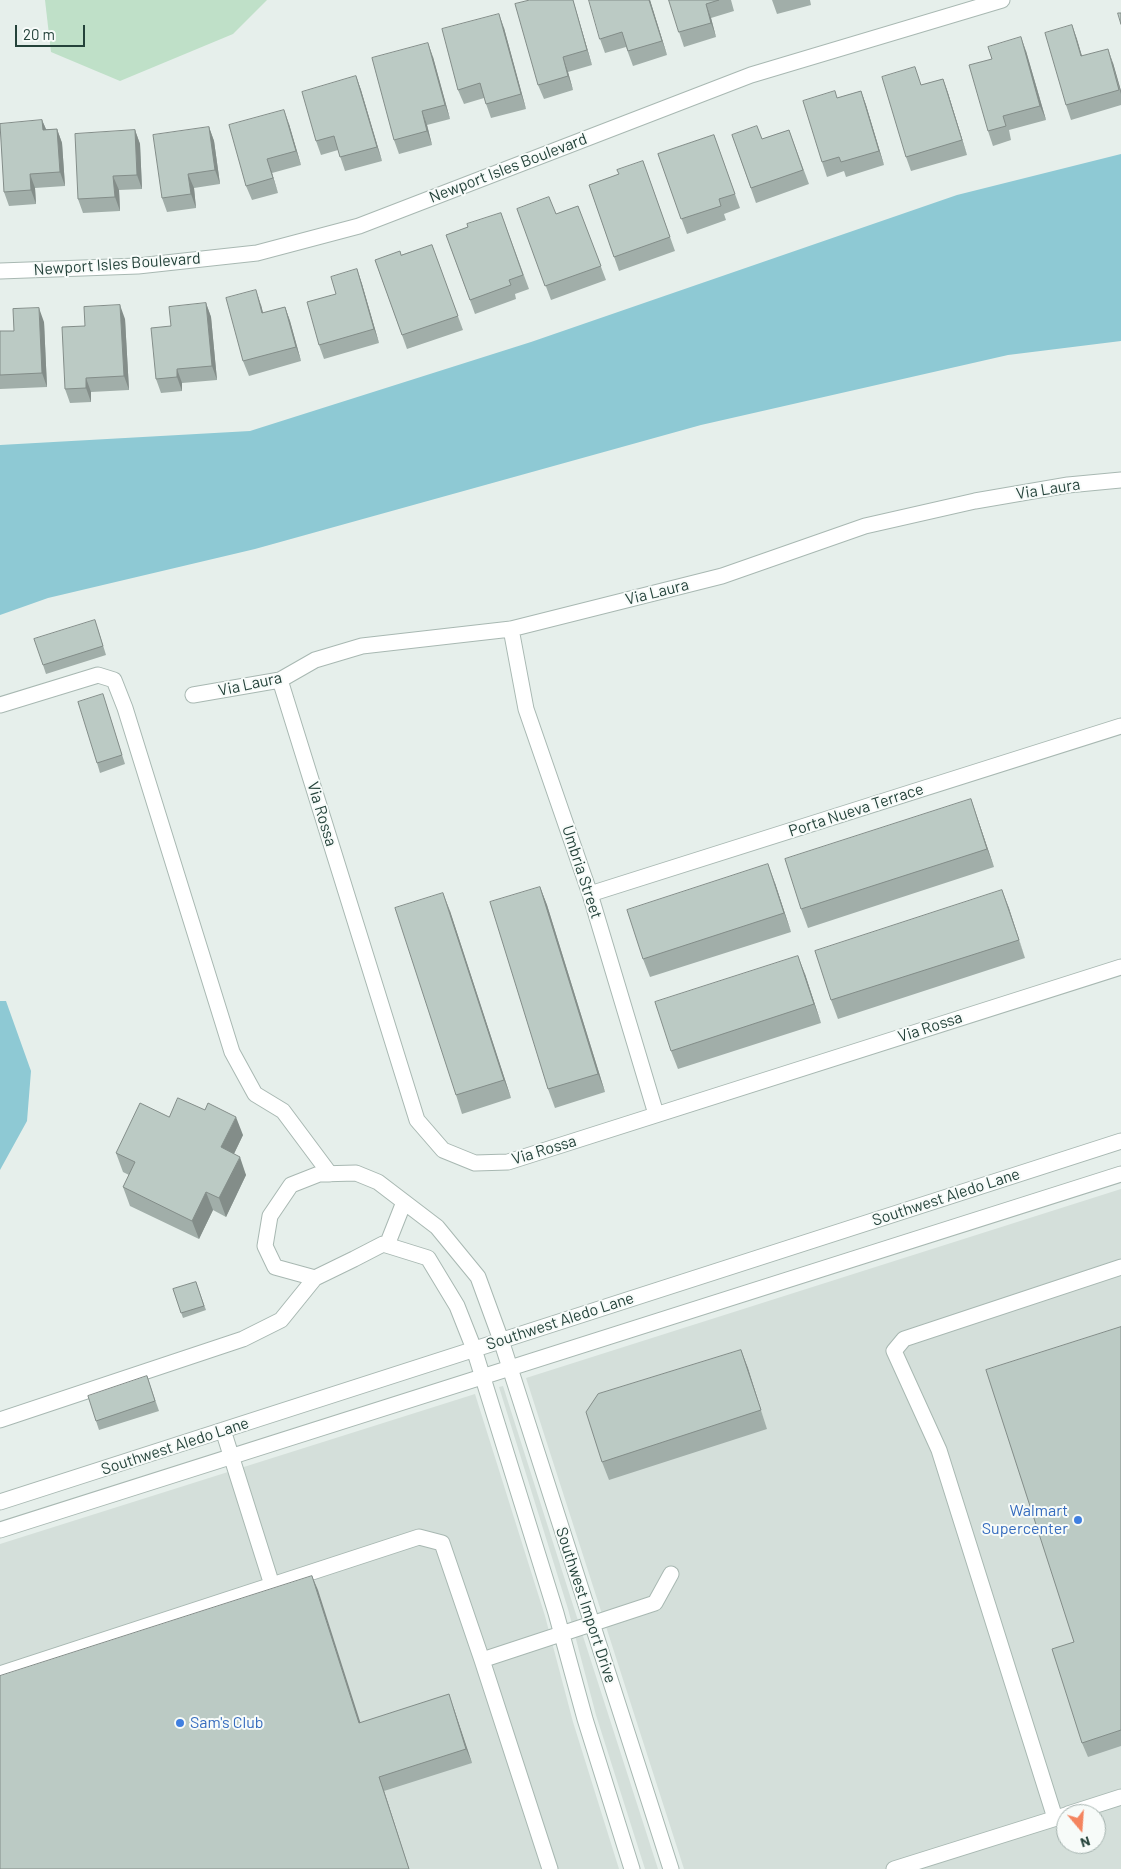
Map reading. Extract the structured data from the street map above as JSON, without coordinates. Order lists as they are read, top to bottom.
{
  "streets": {
    "street": [
      "Newport Isles Boulevard",
      "Via Laura",
      "Porta Nueva Terrace",
      "Via Rossa",
      "Umbria Street",
      "Southwest Aledo Lane",
      "Southwest Import Drive"
    ]
  },
  "crossings": [
    ["Via Laura", "Via Rossa"],
    ["Via Laura", "Umbria Street"],
    ["Porta Nueva Terrace", "Umbria Street"],
    ["Via Rossa", "Umbria Street"],
    ["Southwest Aledo Lane", "Southwest Import Drive"]
  ],
  "places": ["Walmart Supercenter", "Sam's Club"],
  "scale_bar": "20 m",
  "north": "bottom"
}
